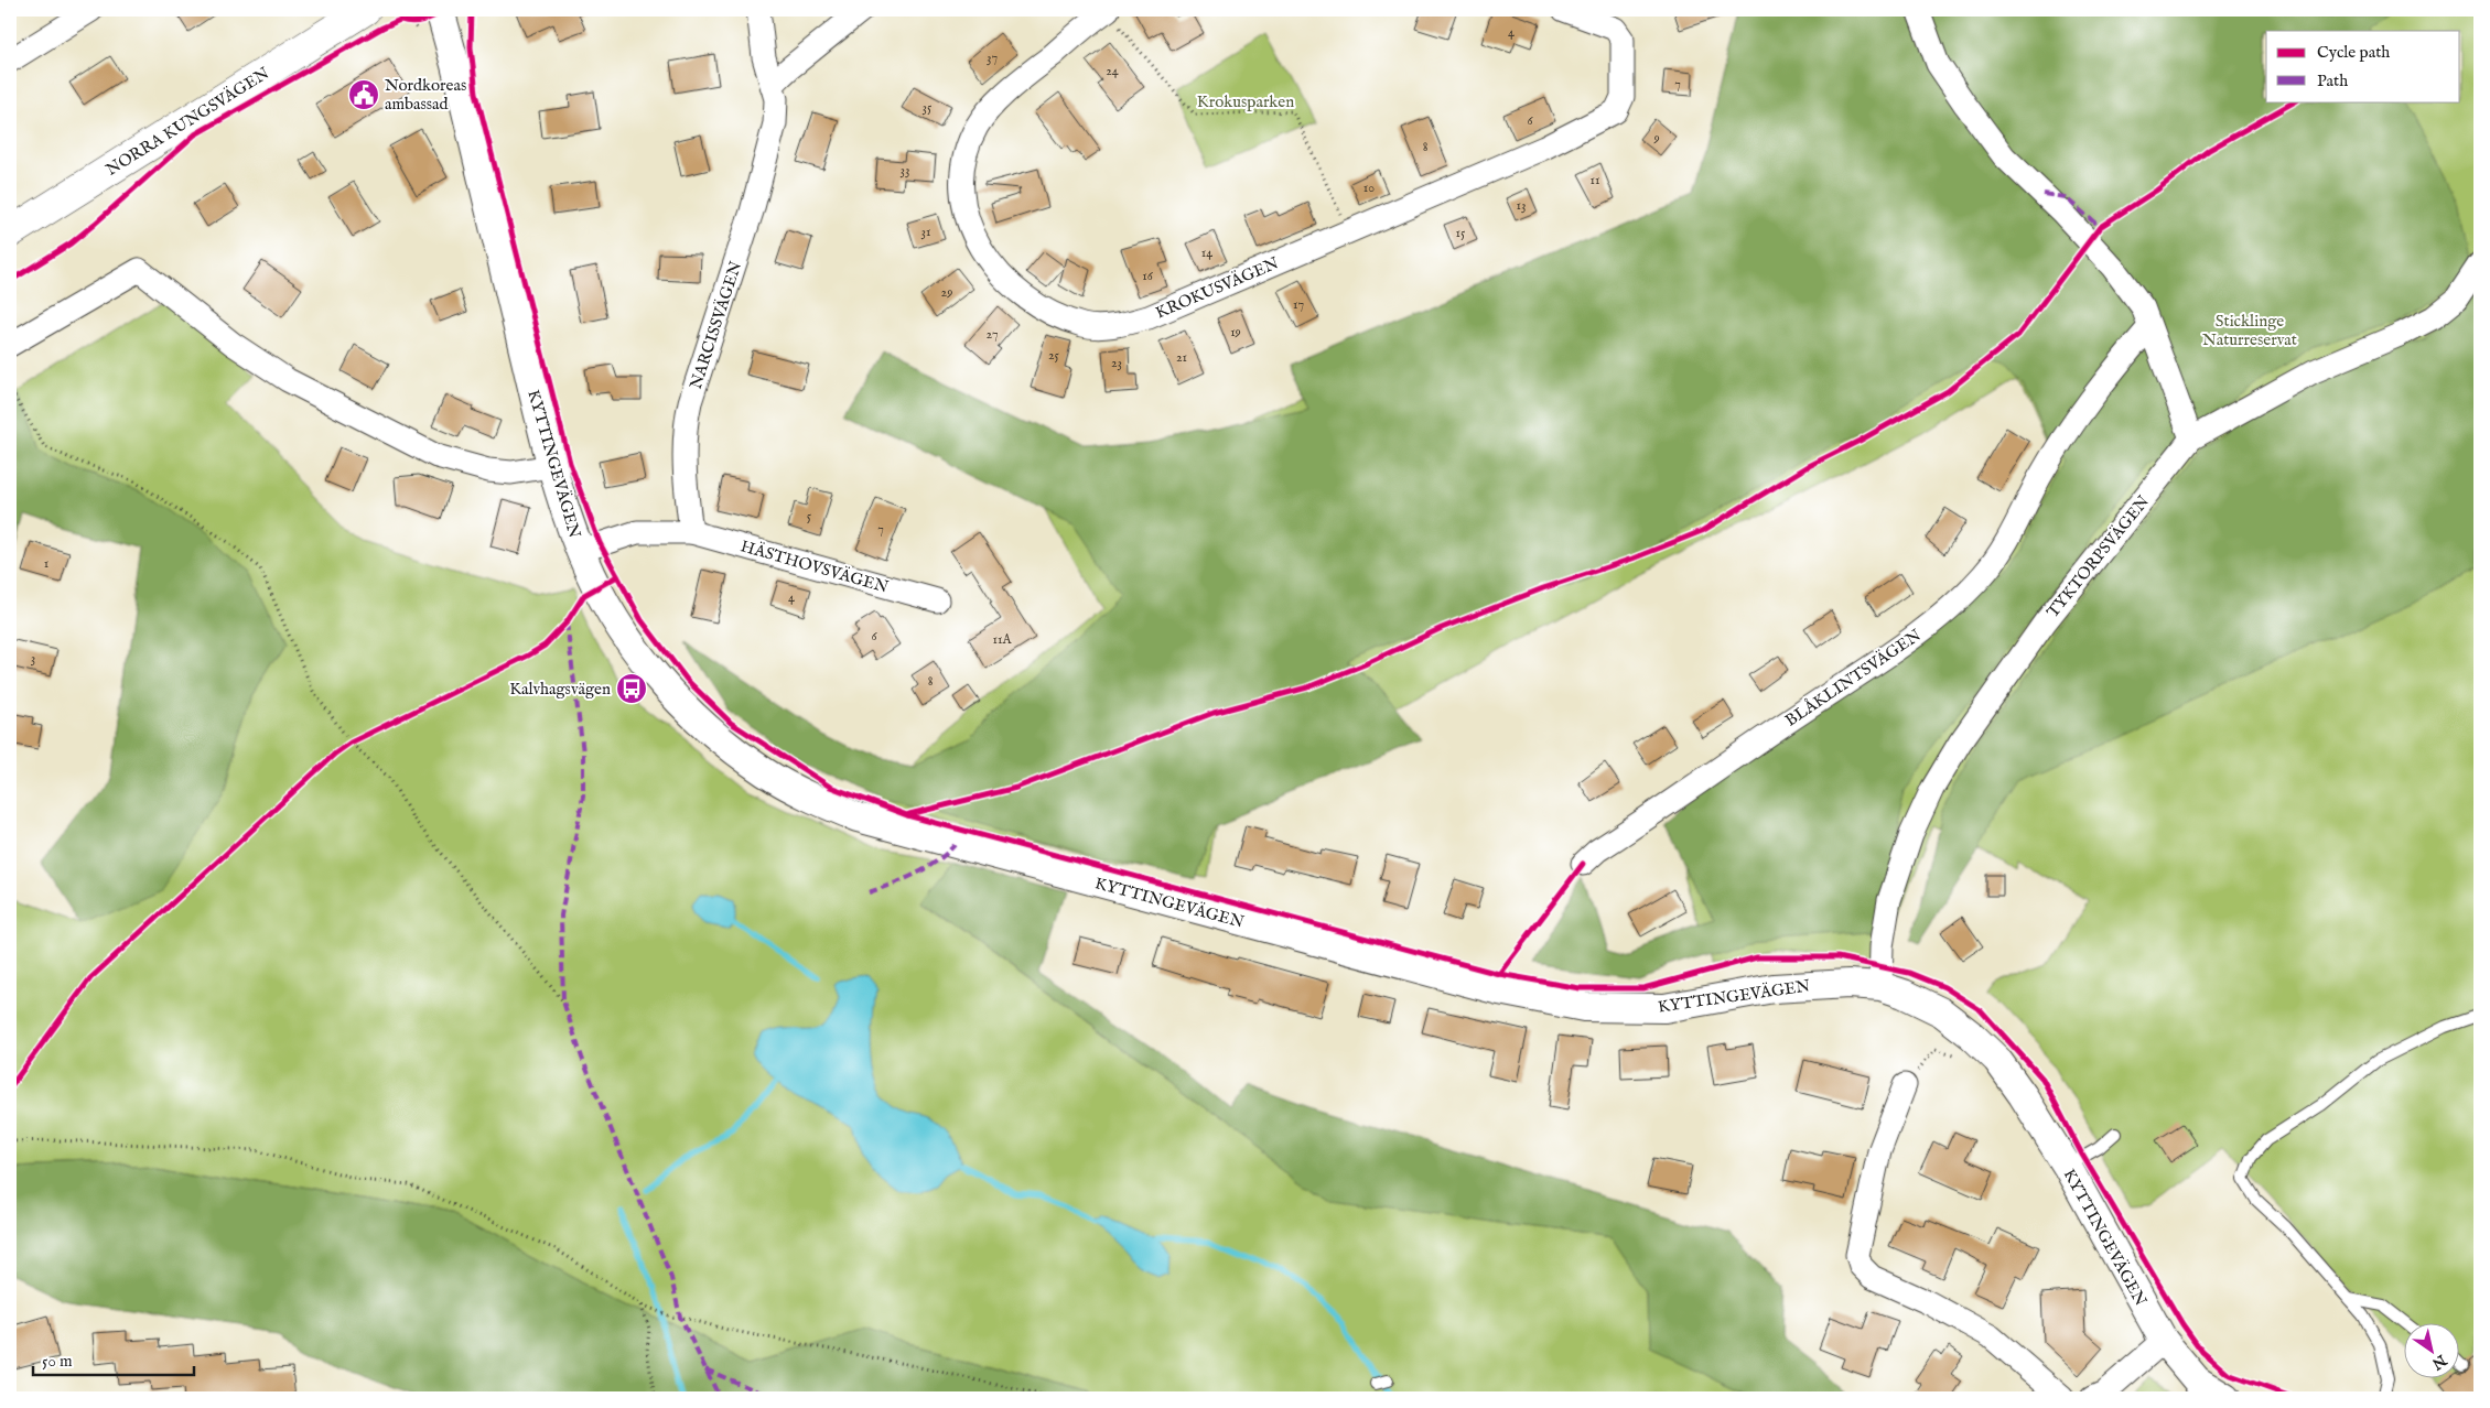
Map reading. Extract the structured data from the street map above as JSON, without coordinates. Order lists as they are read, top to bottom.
{
  "streets": {
    "main road": ["NORRA KUNGSVÄGEN"],
    "street": [
      "KROKUSVÄGEN",
      "NARCISSVÄGEN",
      "KYTTINGEVÄGEN",
      "TYKTORPSVÄGEN",
      "HÄSTHOVSVÄGEN",
      "BLÅKLINTSVÄGEN"
    ]
  },
  "crossings": [
    ["NARCISSVÄGEN", "HÄSTHOVSVÄGEN"],
    ["KYTTINGEVÄGEN", "TYKTORPSVÄGEN"]
  ],
  "parks": ["Krokusparken", "Sticklinge Naturreservat"],
  "places": {
    "public building": ["Nordkoreas ambassad"],
    "bus stop": ["Kalvhagsvägen"]
  },
  "house_numbers": [
    "4",
    "37",
    "24",
    "7",
    "35",
    "6",
    "9",
    "8",
    "33",
    "11",
    "10",
    "13",
    "31",
    "15",
    "14",
    "16",
    "29",
    "17",
    "19",
    "27",
    "25",
    "21",
    "23",
    "5",
    "7",
    "1",
    "4",
    "6",
    "11A",
    "3",
    "8"
  ],
  "legend": ["Cycle path", "Path"],
  "scale_bar": "50 m",
  "north": "bottom right"
}
